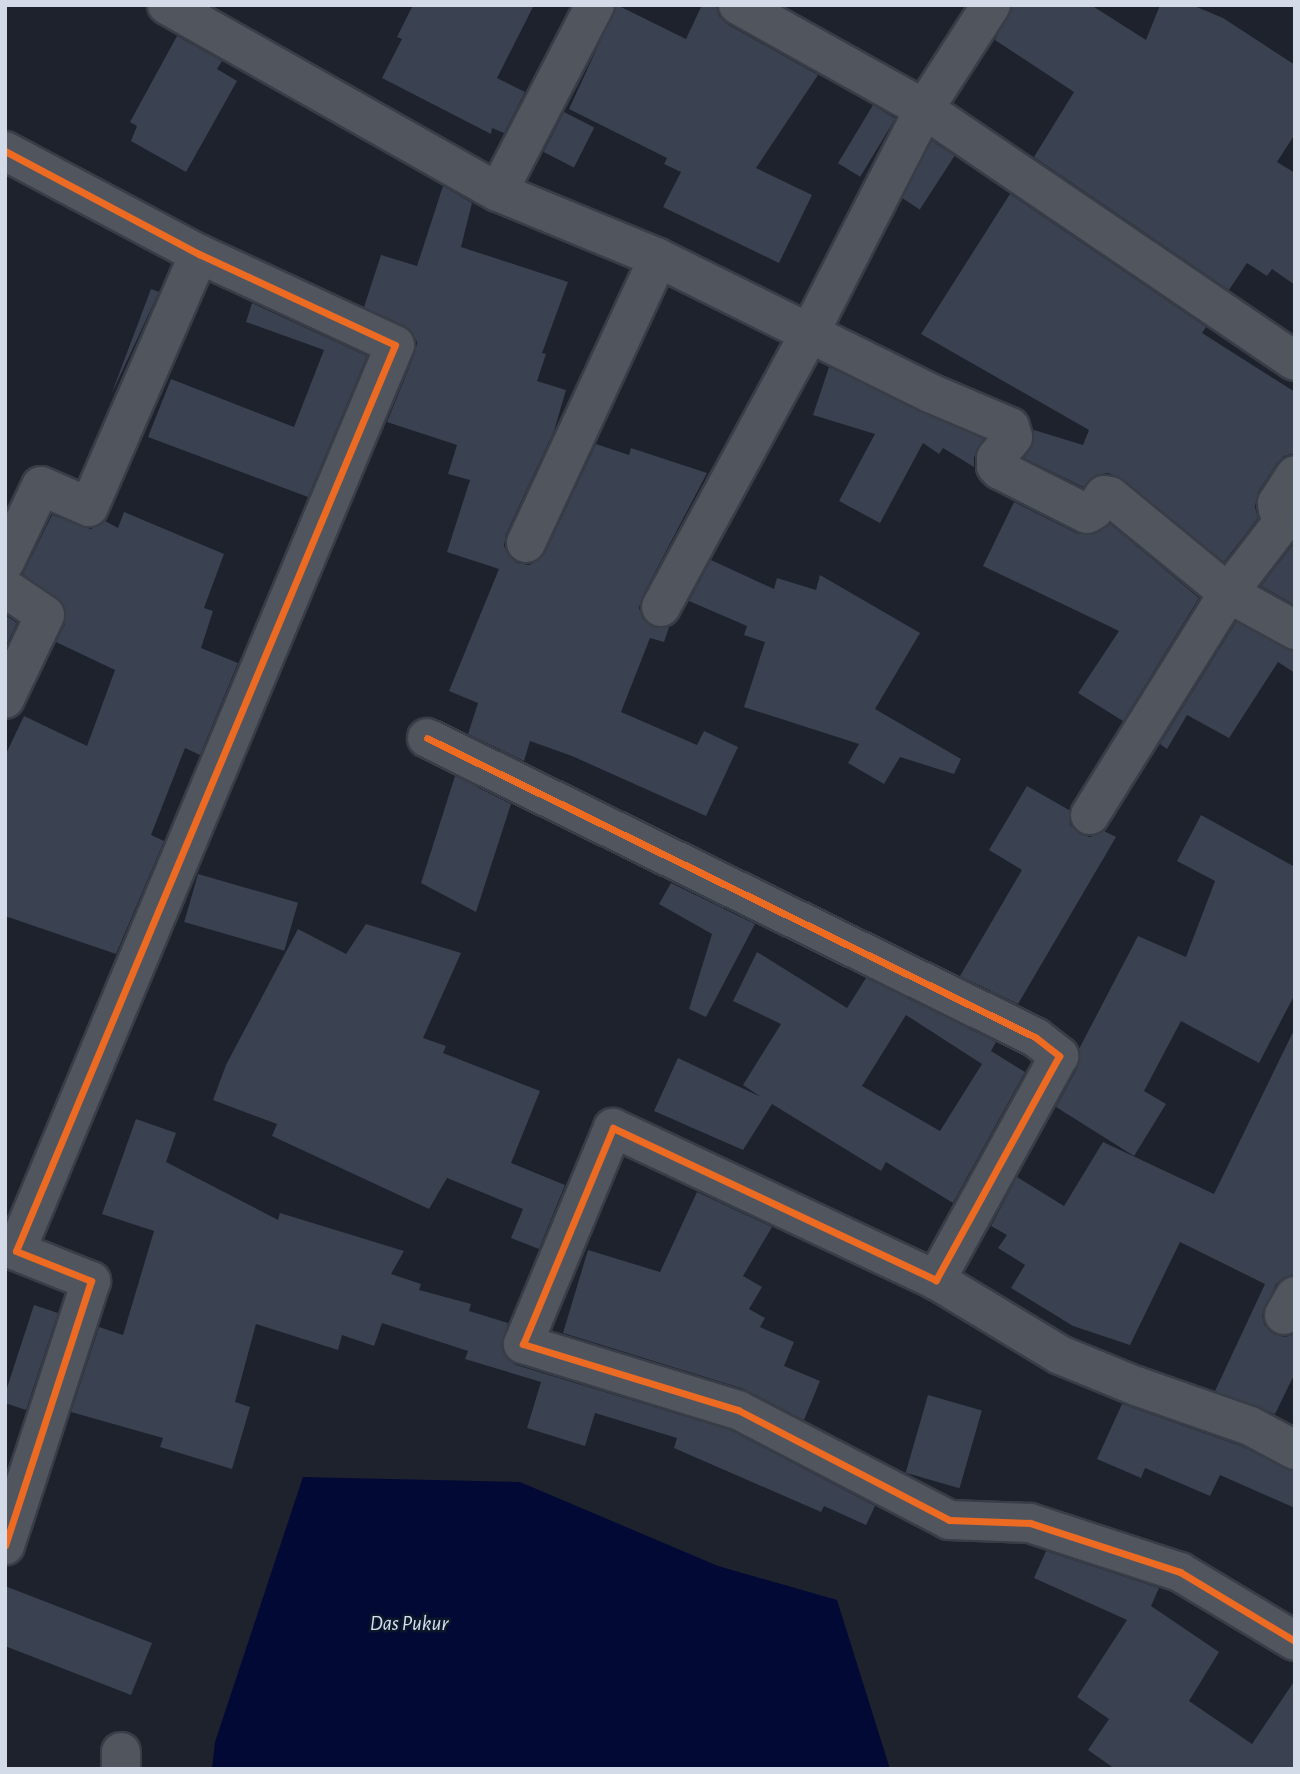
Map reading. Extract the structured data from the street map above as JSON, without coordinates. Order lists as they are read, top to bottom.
{
  "water": ["Das Pukur"]
}
